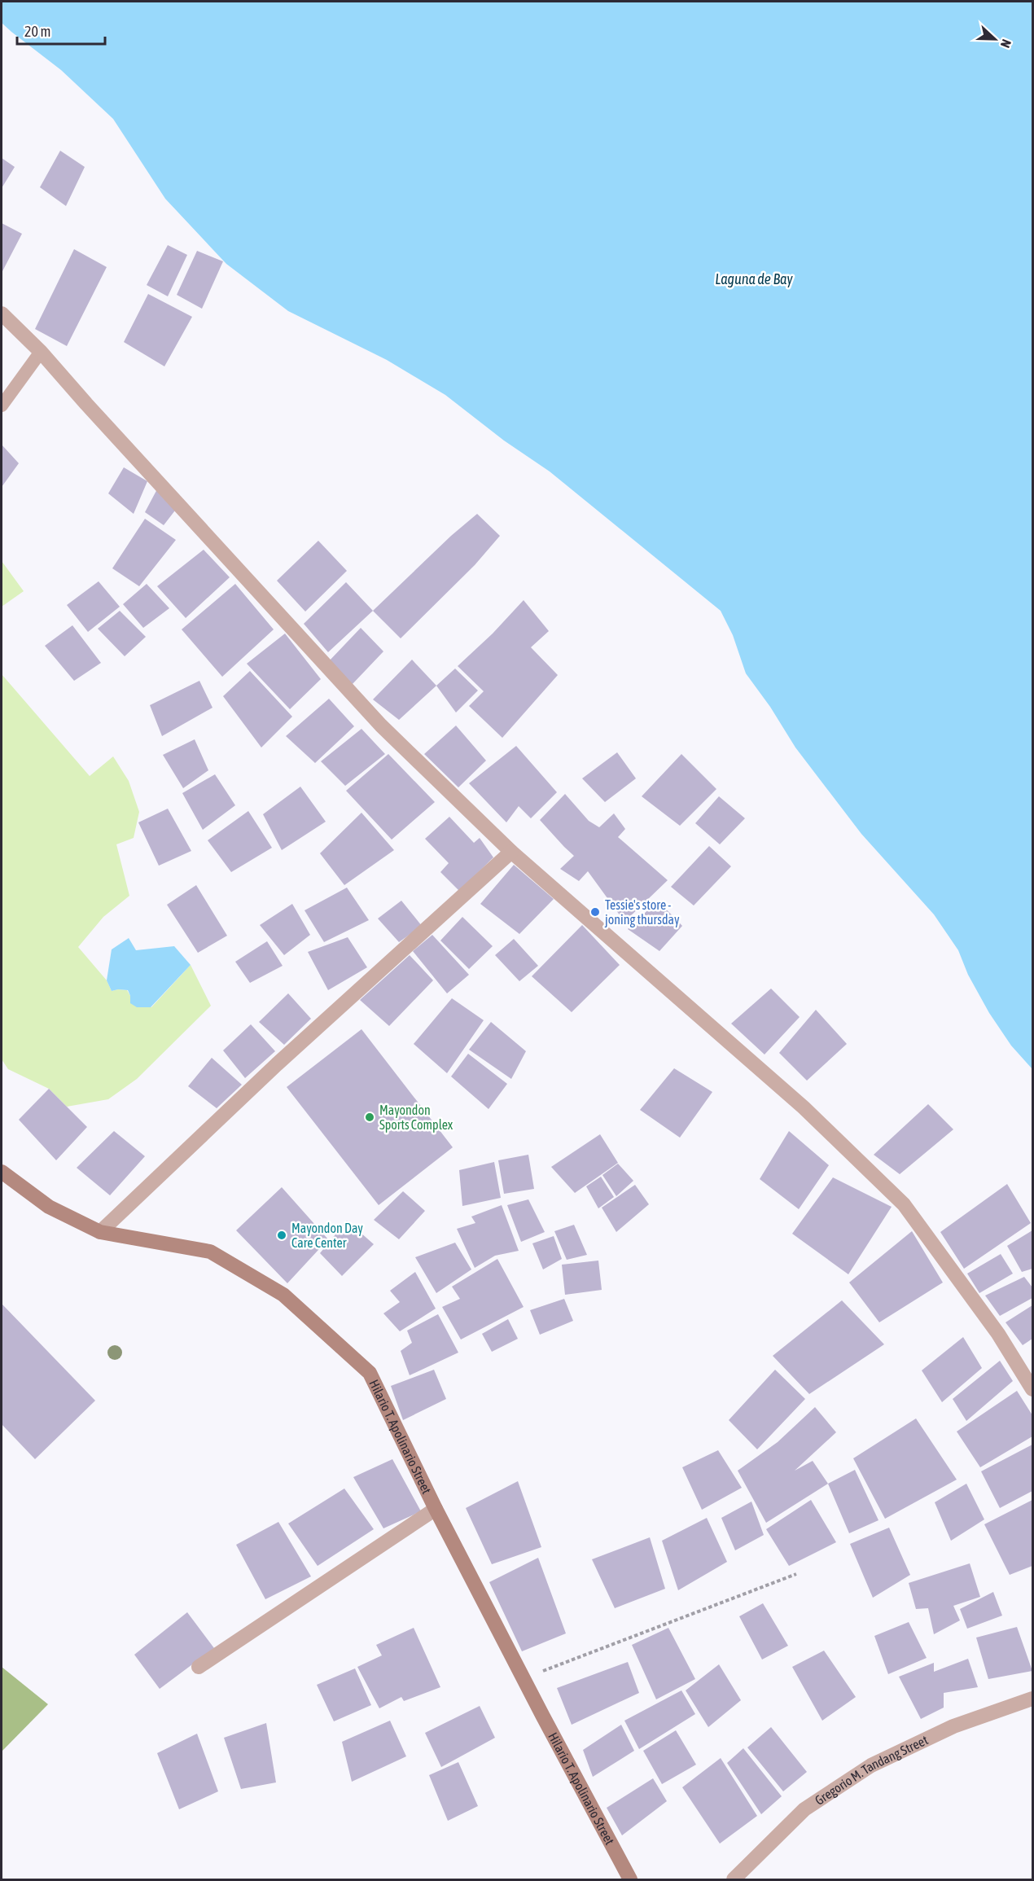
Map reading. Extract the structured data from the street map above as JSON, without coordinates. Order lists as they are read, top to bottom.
{
  "streets": {
    "street": ["Hilario T. Apolinario Street", "Gregorio M. Tandang Street"]
  },
  "water": ["Laguna de Bay"],
  "places": ["Tessie's store - joning thursday", "Mayondon Sports Complex", "Mayondon Day Care Center"],
  "scale_bar": "20 m",
  "north": "right"
}
